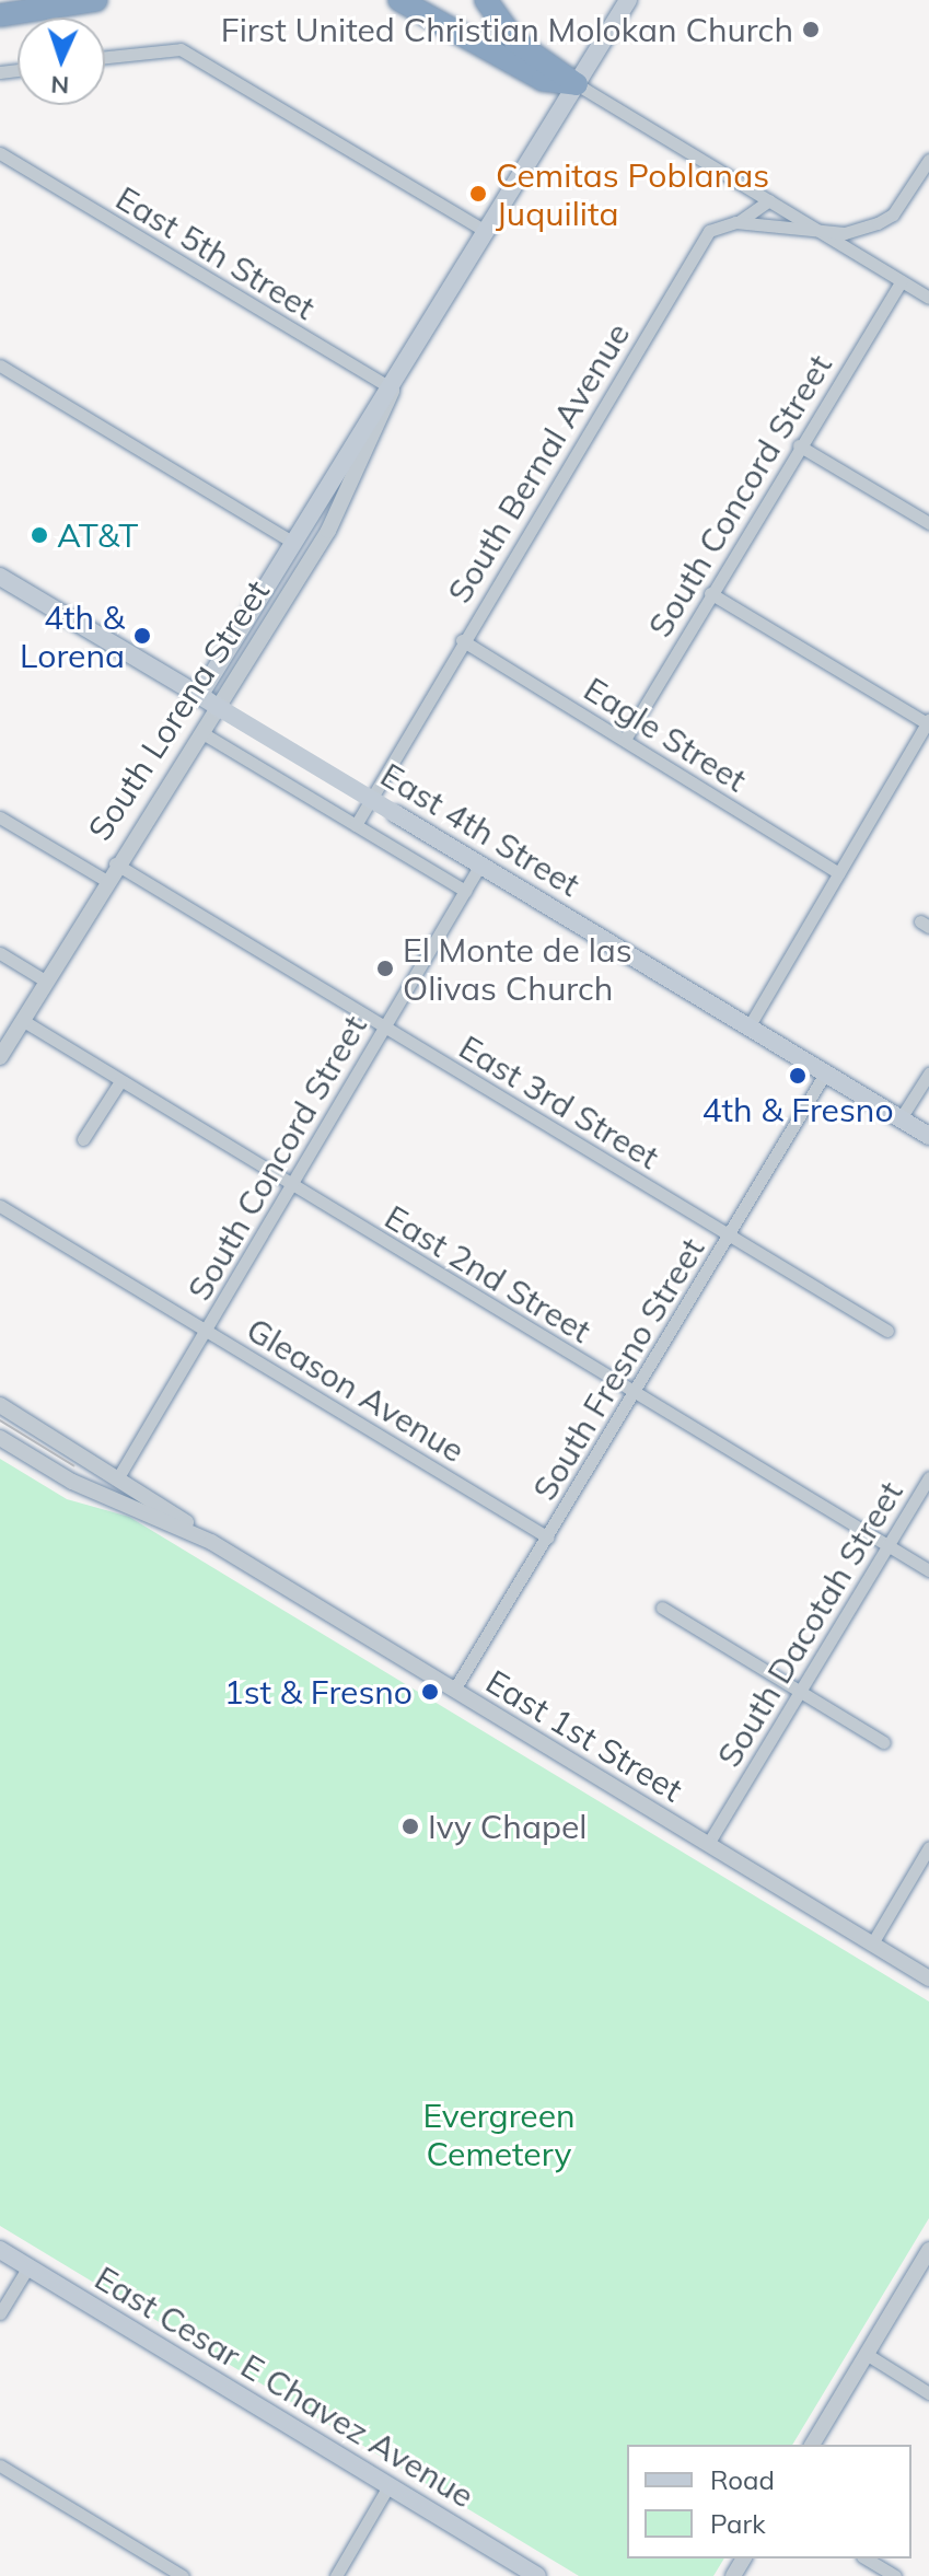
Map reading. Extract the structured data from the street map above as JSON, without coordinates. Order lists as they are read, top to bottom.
{
  "streets": {
    "main road": ["South Lorena Street", "East 4th Street", "East Cesar E Chavez Avenue"],
    "street": [
      "East 5th Street",
      "South Bernal Avenue",
      "South Concord Street",
      "Eagle Street",
      "East 3rd Street",
      "East 2nd Street",
      "South Fresno Street",
      "Gleason Avenue",
      "South Dacotah Street",
      "East 1st Street"
    ]
  },
  "crossings": [
    ["East 5th Street", "South Lorena Street"],
    ["South Bernal Avenue", "Eagle Street"],
    ["South Bernal Avenue", "East 4th Street"],
    ["South Concord Street", "Eagle Street"],
    ["South Concord Street", "East 4th Street"],
    ["South Concord Street", "East 3rd Street"],
    ["South Concord Street", "East 2nd Street"],
    ["South Concord Street", "Gleason Avenue"],
    ["South Concord Street", "East 1st Street"],
    ["South Lorena Street", "East 4th Street"],
    ["South Lorena Street", "East 3rd Street"],
    ["South Lorena Street", "East 2nd Street"],
    ["East 4th Street", "South Fresno Street"],
    ["East 3rd Street", "South Fresno Street"],
    ["East 2nd Street", "South Fresno Street"],
    ["East 2nd Street", "South Dacotah Street"],
    ["South Fresno Street", "Gleason Avenue"],
    ["South Fresno Street", "East 1st Street"],
    ["South Dacotah Street", "East 1st Street"]
  ],
  "parks": ["Evergreen Cemetery"],
  "places": [
    "First United Christian Molokan Church",
    "Cemitas Poblanas Juquilita",
    "AT&T",
    "4th & Lorena",
    "El Monte de las Olivas Church",
    "4th & Fresno",
    "1st & Fresno",
    "Ivy Chapel"
  ],
  "legend": ["Road", "Park"],
  "north": "bottom"
}
